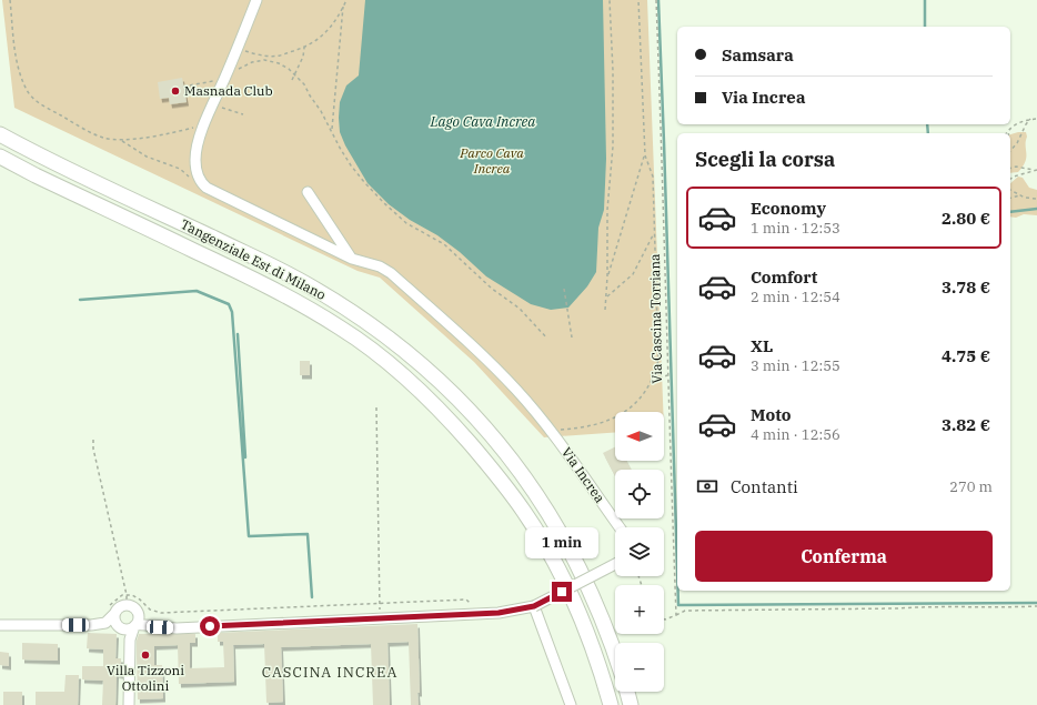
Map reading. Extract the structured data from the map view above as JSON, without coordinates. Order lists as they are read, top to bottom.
{
  "streets": {
    "highway": ["Tangenziale Est di Milano"],
    "street": ["Via Increa"],
    "path": ["Via Cascina Torriana"]
  },
  "districts": ["CASCINA INCREA"],
  "water": ["Lago Cava Increa"],
  "parks": ["Parco Cava Increa"],
  "places": ["Masnada Club", "Villa Tizzoni Ottolini"],
  "north": "left",
  "page": {
    "banner": ["Samsara", "Via Increa"],
    "heading": "Scegli la corsa",
    "list": [
      {
        "name": "Economy",
        "note": "1 min · 12:53",
        "value": "2.80 €"
      },
      {
        "name": "Comfort",
        "note": "2 min · 12:54",
        "value": "3.78 €"
      },
      {
        "name": "XL",
        "note": "3 min · 12:55",
        "value": "4.75 €"
      },
      {
        "name": "Moto",
        "note": "4 min · 12:56",
        "value": "3.82 €"
      }
    ],
    "map_buttons": ["+", "−"],
    "pay": ["Contanti", "270 m"],
    "buttons": "Conferma",
    "bubble": "1 min"
  }
}
